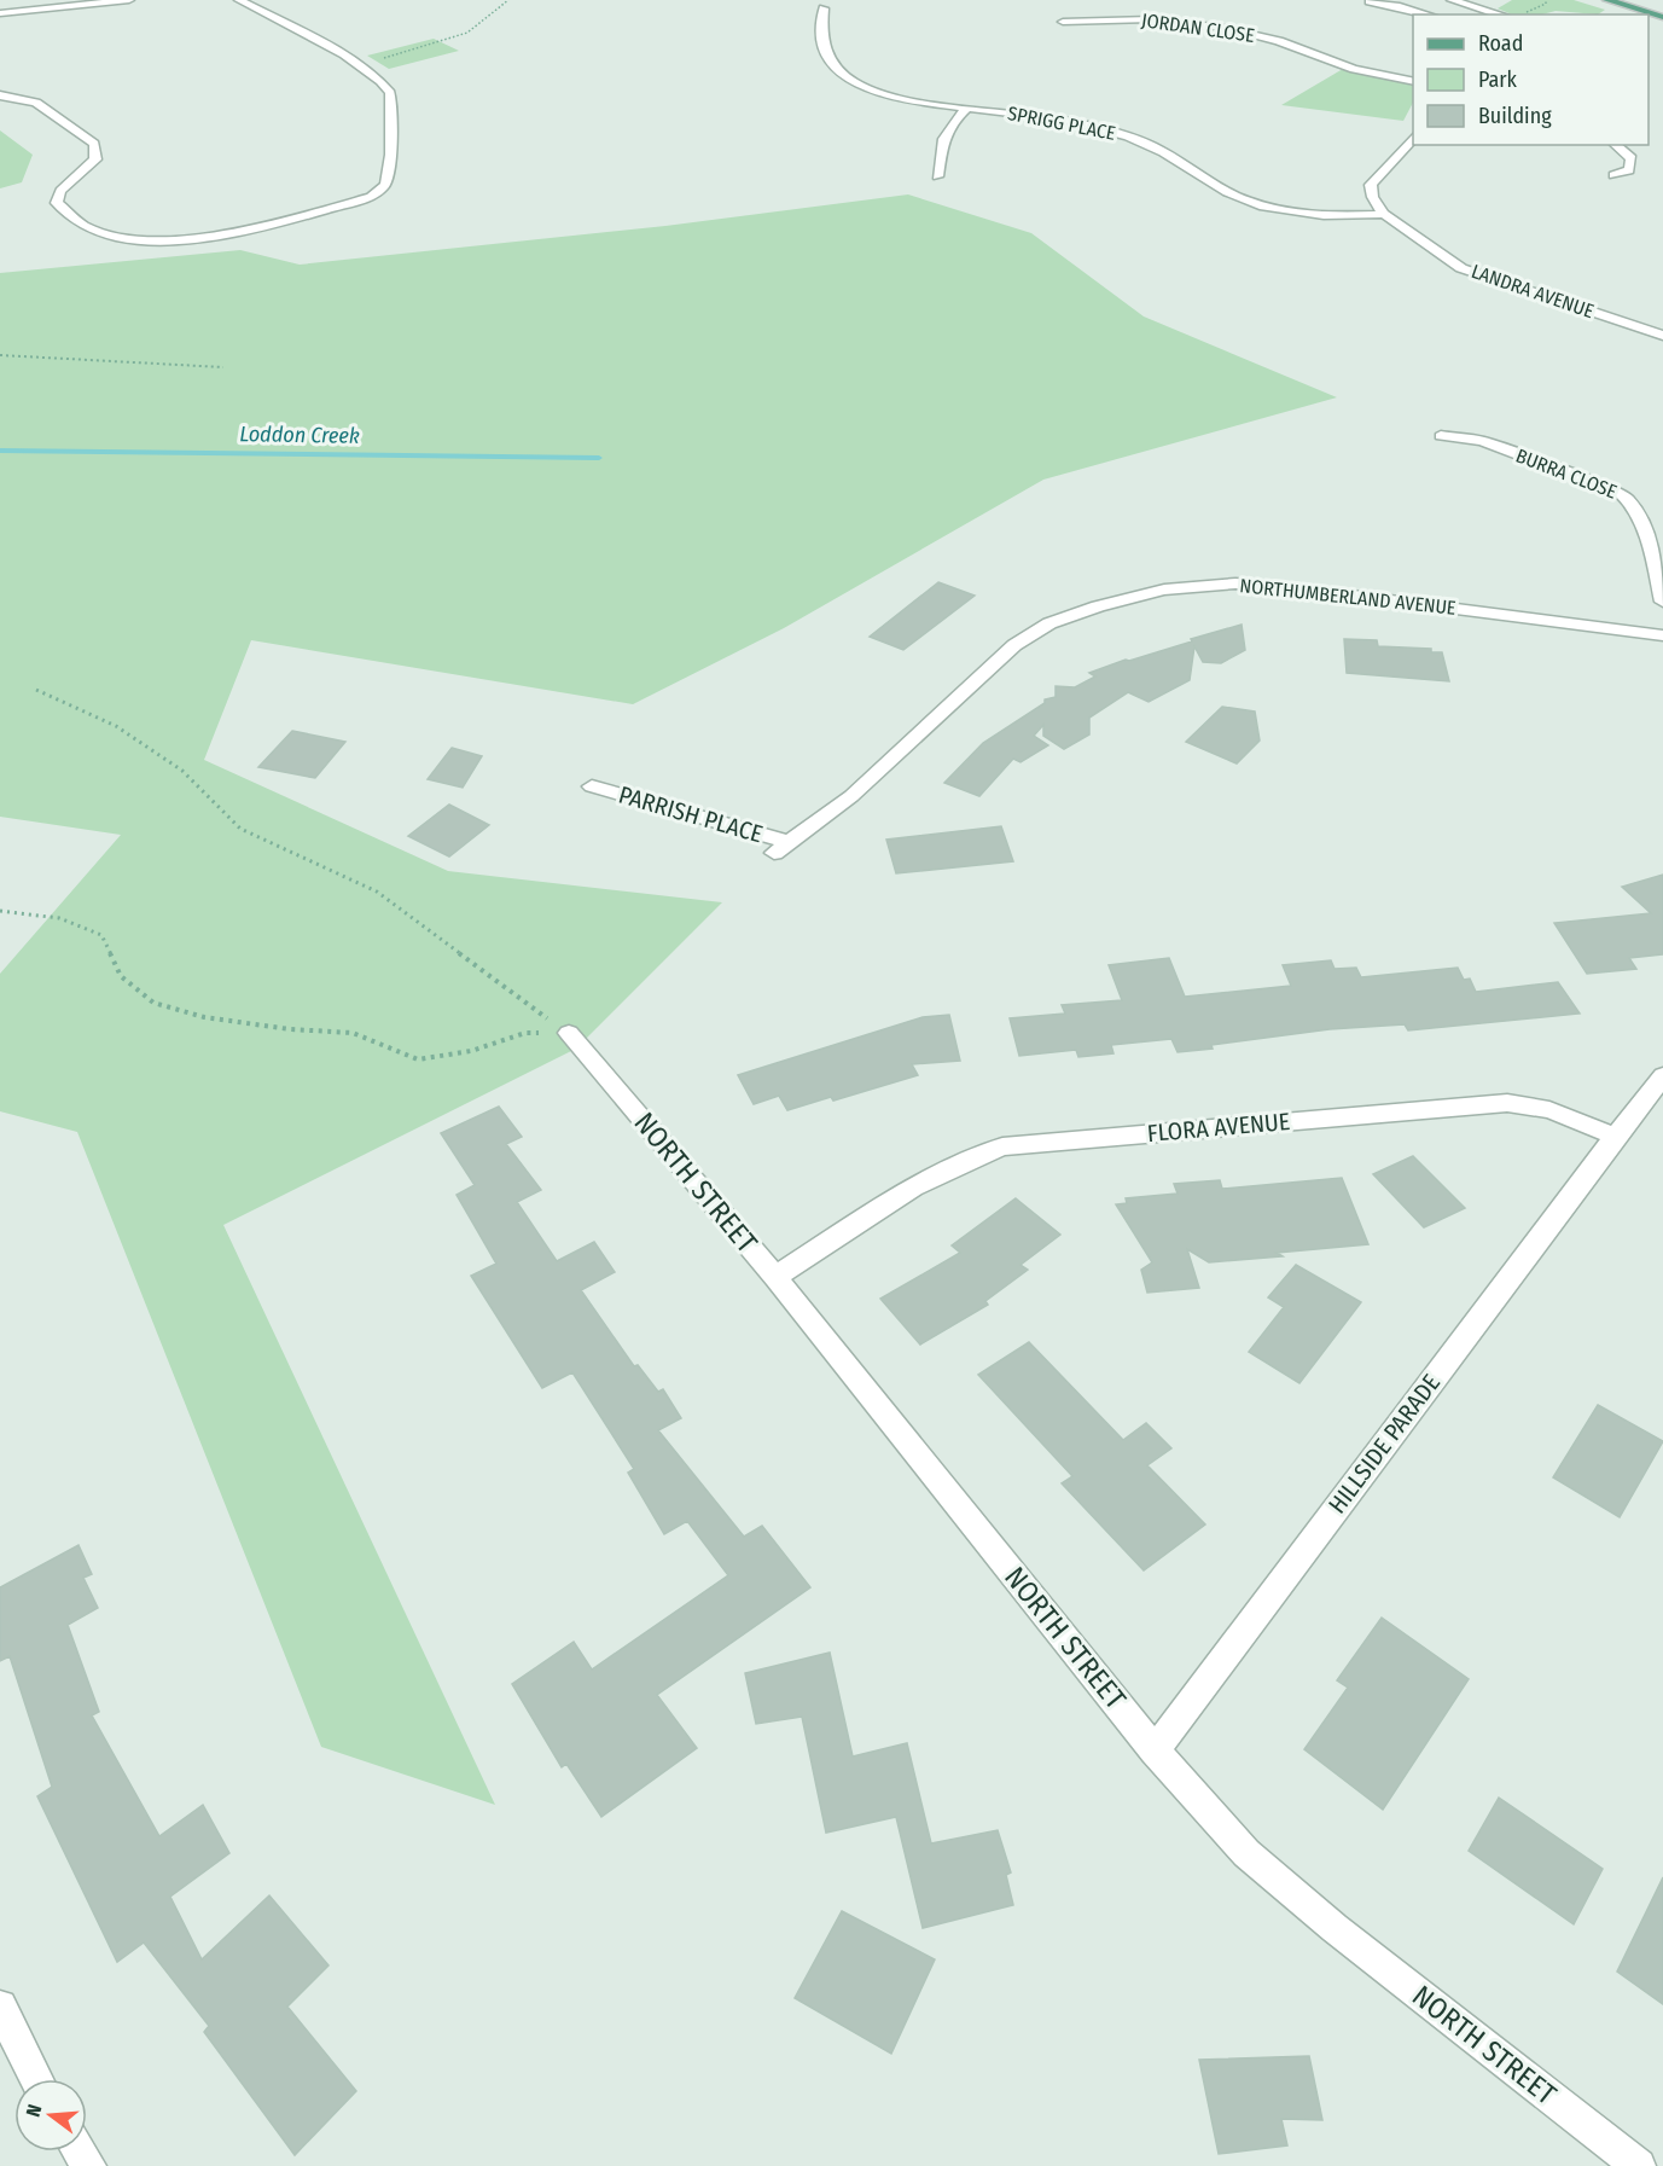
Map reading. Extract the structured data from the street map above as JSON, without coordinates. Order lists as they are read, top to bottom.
{
  "streets": {
    "street": [
      "JORDAN CLOSE",
      "SPRIGG PLACE",
      "LANDRA AVENUE",
      "BURRA CLOSE",
      "NORTHUMBERLAND AVENUE",
      "PARRISH PLACE",
      "FLORA AVENUE",
      "NORTH STREET",
      "HILLSIDE PARADE"
    ]
  },
  "crossings": [
    ["SPRIGG PLACE", "LANDRA AVENUE"],
    ["NORTHUMBERLAND AVENUE", "PARRISH PLACE"],
    ["FLORA AVENUE", "NORTH STREET"],
    ["FLORA AVENUE", "HILLSIDE PARADE"],
    ["NORTH STREET", "HILLSIDE PARADE"]
  ],
  "water": ["Loddon Creek"],
  "legend": ["Road", "Park", "Building"],
  "north": "left"
}
